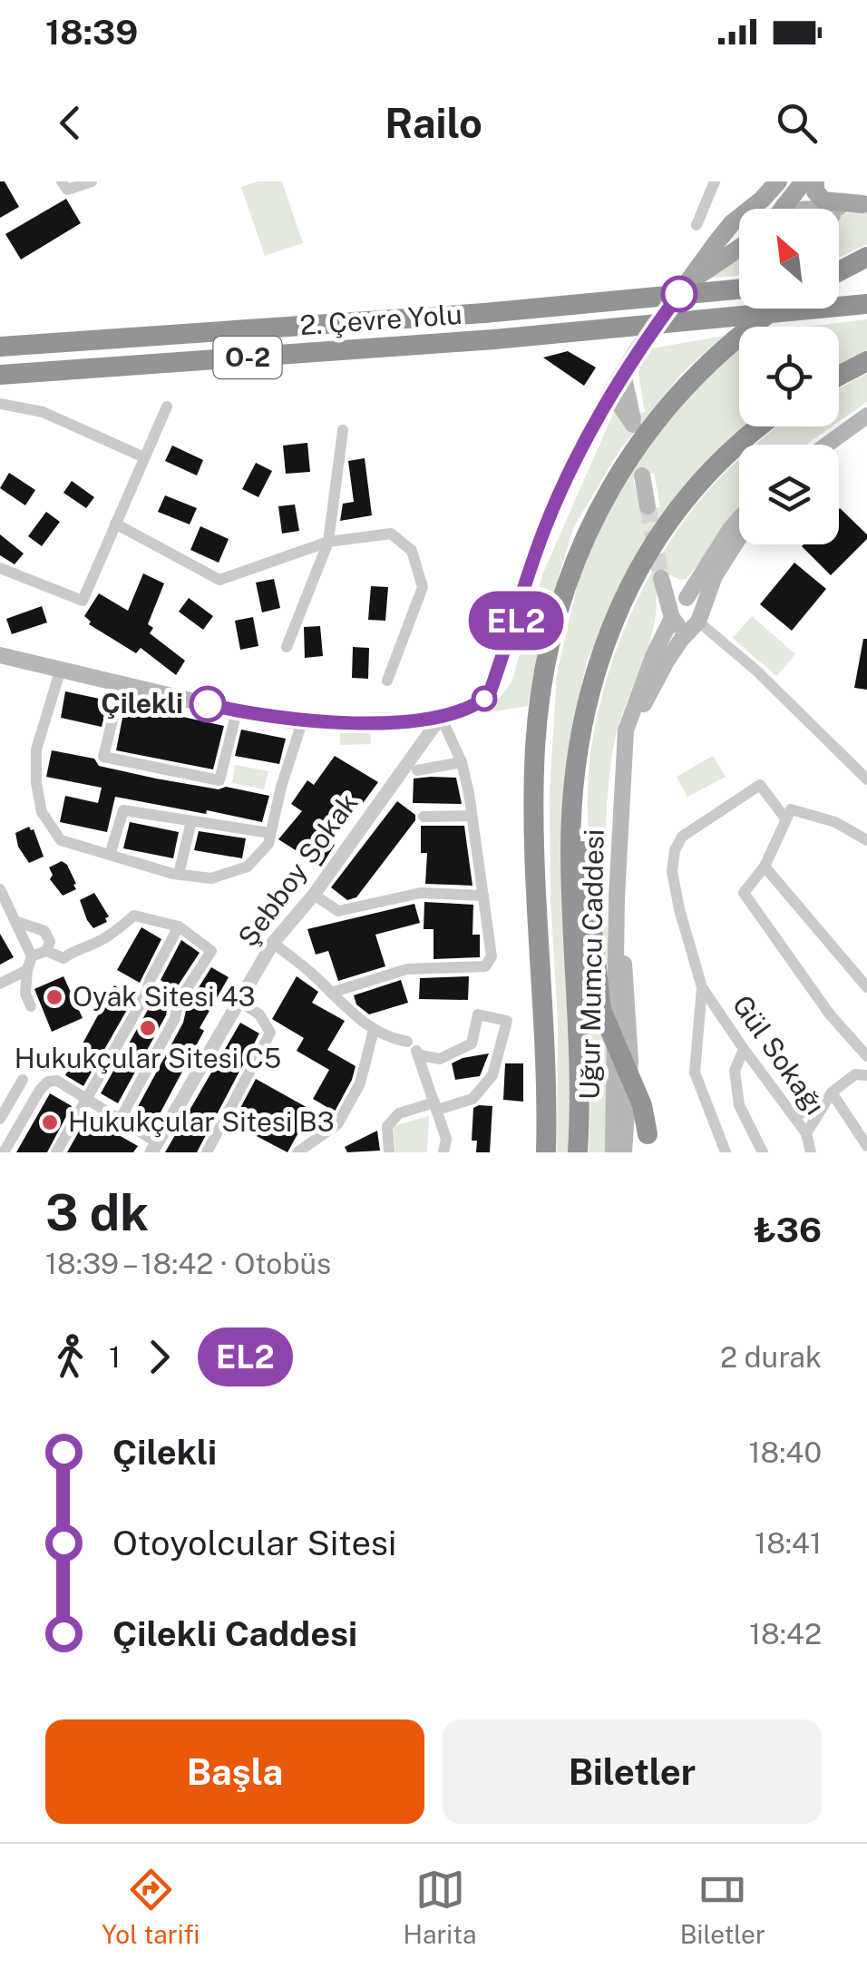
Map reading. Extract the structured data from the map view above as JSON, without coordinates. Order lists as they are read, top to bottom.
{
  "streets": {
    "highway": ["2. Çevre Yolu", "O-2"],
    "main road": ["Uğur Mumcu Caddesi"],
    "street": ["Şebboy Sokak", "Gül Sokağı"]
  },
  "places": [
    "Çilekli",
    "Oyak Sitesi 43",
    "Hukukçular Sitesi C5",
    "Hukukçular Sitesi B3"
  ],
  "lines": ["bus line EL2"],
  "north": "top left",
  "page": {
    "status": "18:39",
    "header": "Railo",
    "on_map": "EL2",
    "heading": ["3 dk", "18:39 – 18:42 · Otobüs", "₺36"],
    "legs": ["1", "EL2", "2 durak"],
    "list": [
      {
        "name": "Çilekli",
        "value": "18:40"
      },
      {
        "name": "Otoyolcular Sitesi",
        "value": "18:41"
      },
      {
        "name": "Çilekli Caddesi",
        "value": "18:42"
      }
    ],
    "buttons": ["Başla", "Biletler"],
    "tabs": ["Yol tarifi", "Harita", "Biletler"]
  }
}
